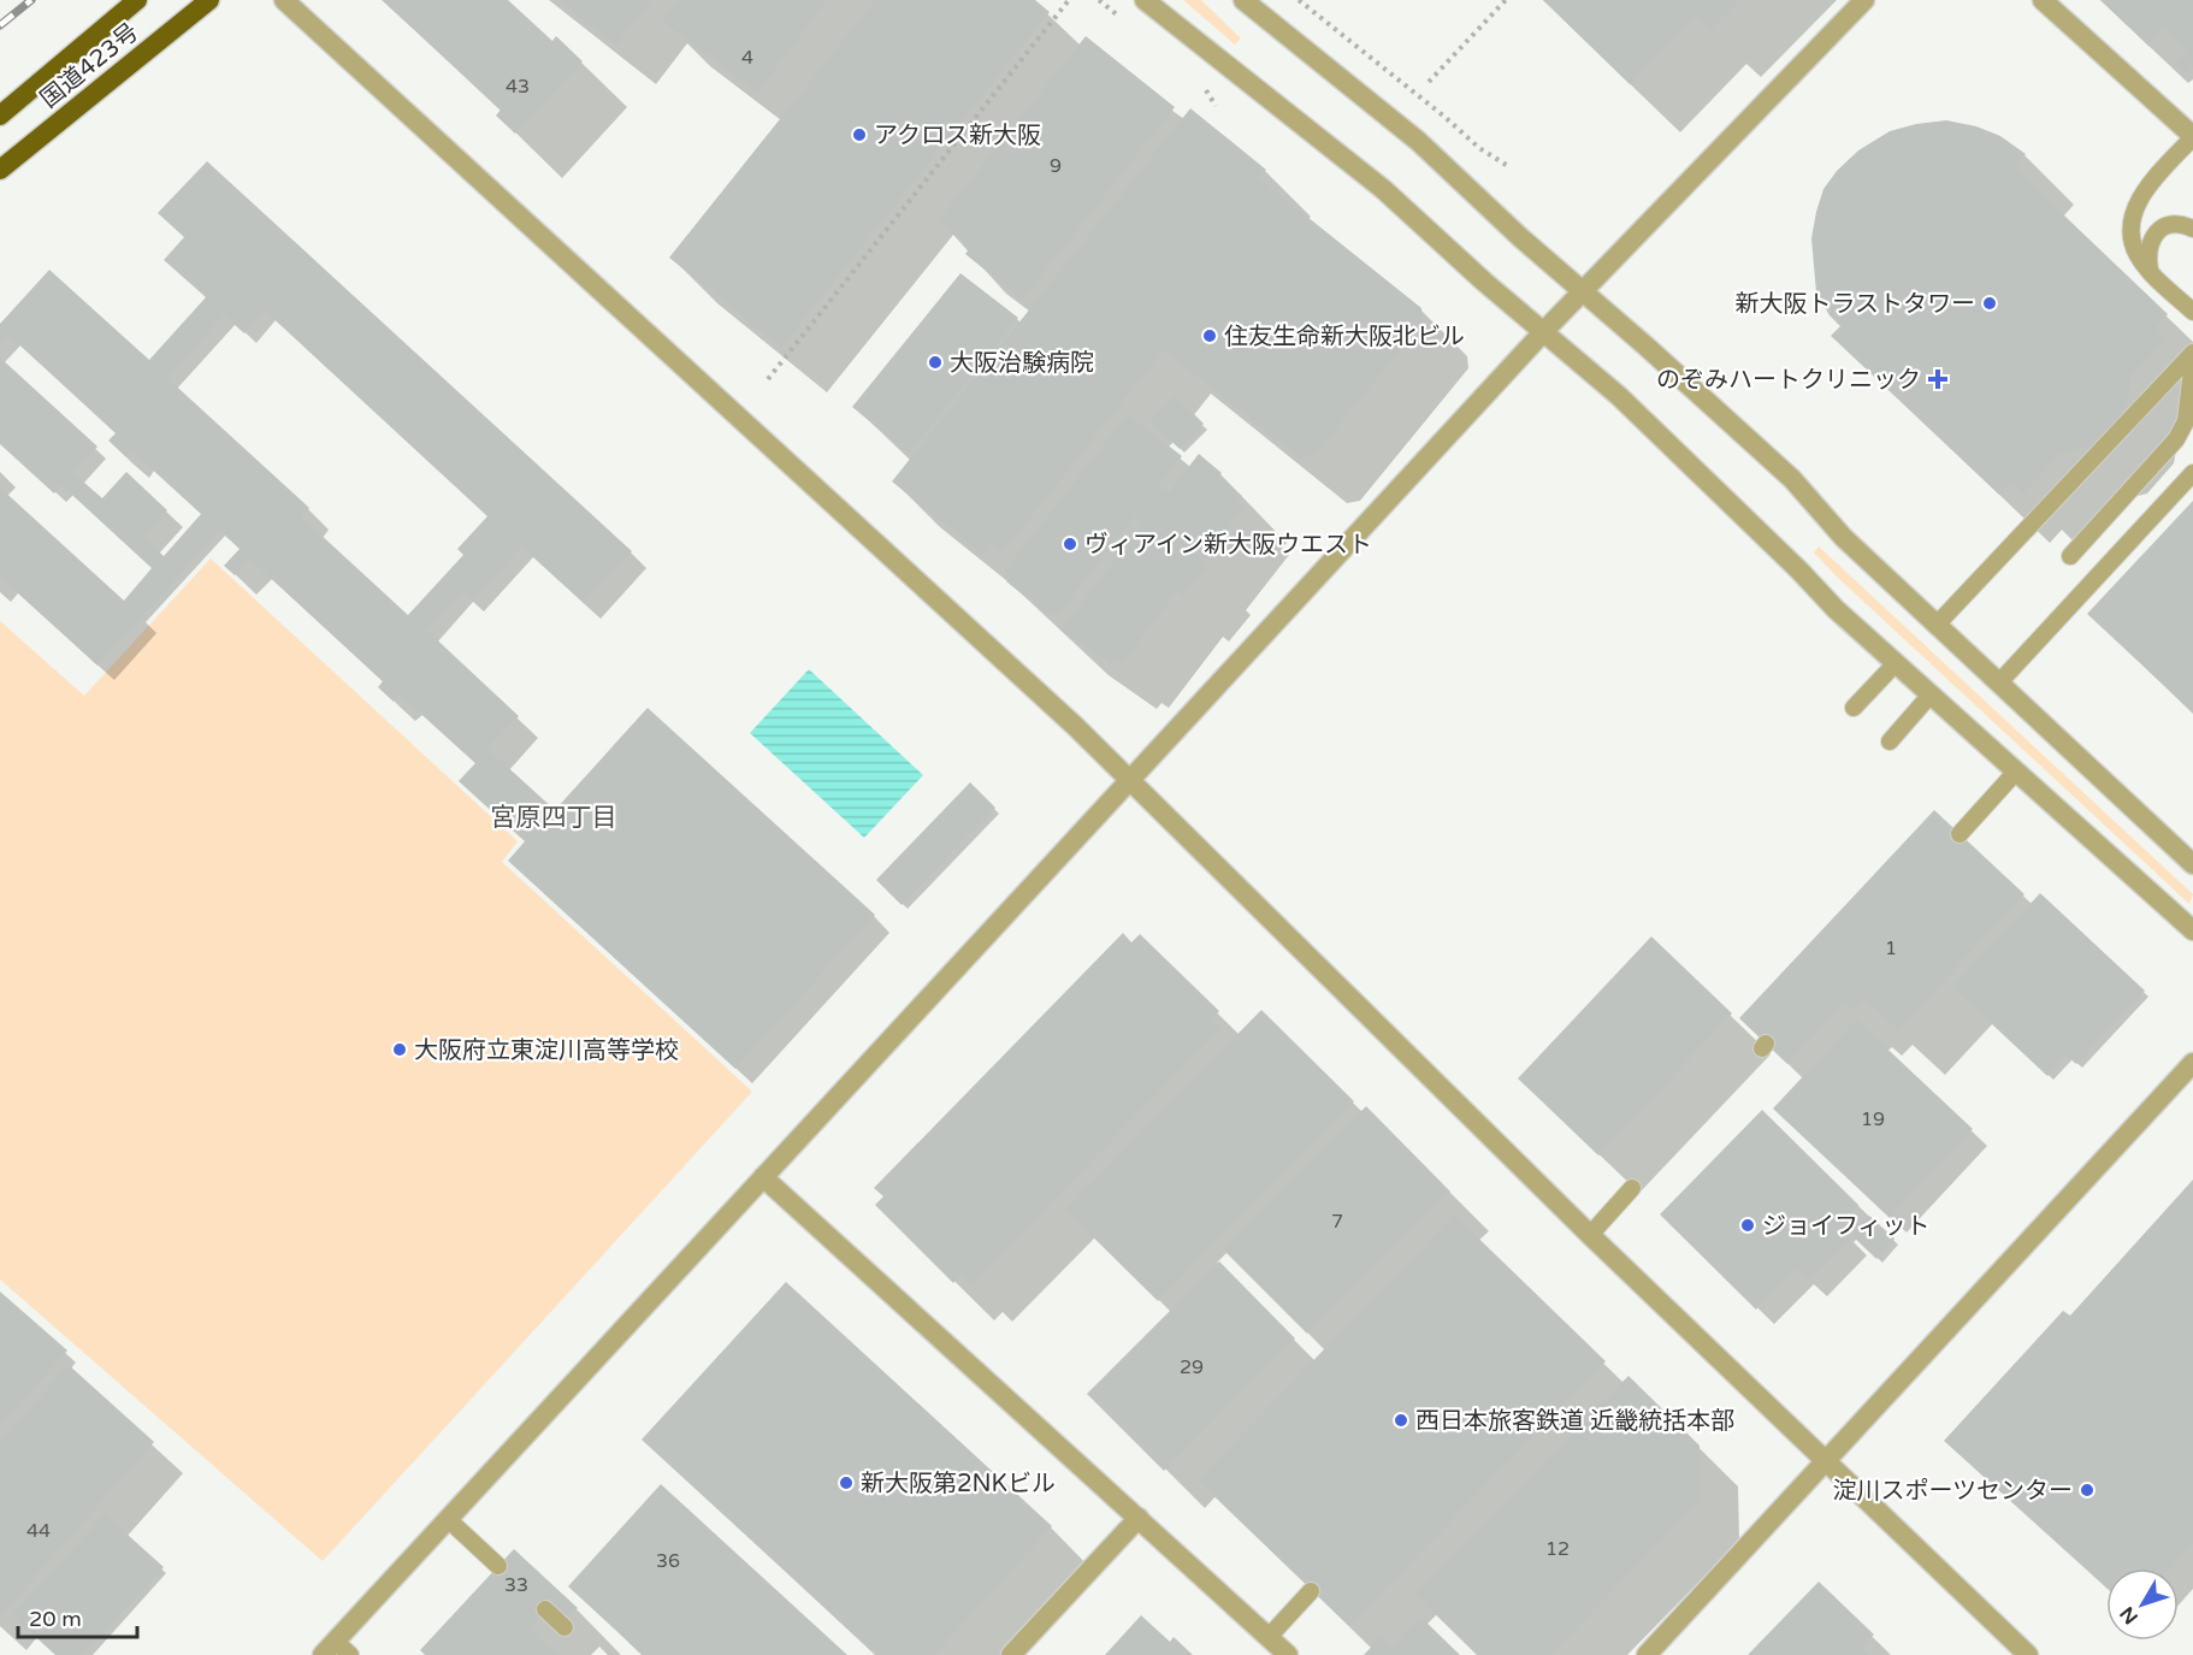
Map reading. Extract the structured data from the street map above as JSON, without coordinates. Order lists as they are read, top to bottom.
{
  "streets": {
    "highway": ["国道423号"]
  },
  "districts": ["宮原四丁目"],
  "places": {
    "other": [
      "アクロス新大阪",
      "新大阪トラストタワー",
      "住友生命新大阪北ビル",
      "大阪治験病院",
      "ヴィアイン新大阪ウエスト",
      "大阪府立東淀川高等学校",
      "ジョイフィット",
      "西日本旅客鉄道 近畿統括本部",
      "新大阪第2NKビル",
      "淀川スポーツセンター"
    ],
    "health": ["のぞみハートクリニック"]
  },
  "house_numbers": [
    "4",
    "43",
    "9",
    "1",
    "19",
    "7",
    "29",
    "44",
    "12",
    "36",
    "33"
  ],
  "scale_bar": "20 m",
  "north": "bottom left"
}
